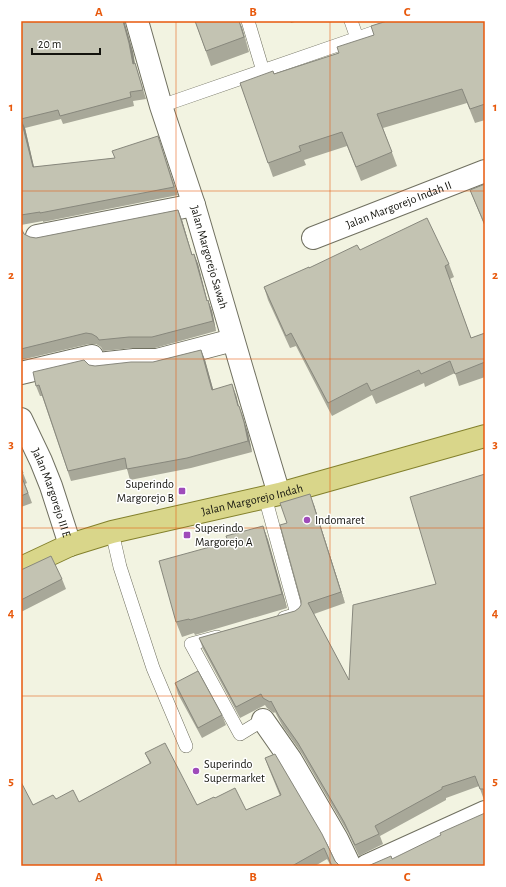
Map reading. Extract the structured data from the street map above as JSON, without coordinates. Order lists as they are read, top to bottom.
{
  "streets": {
    "main road": ["Jalan Margorejo Indah"],
    "street": ["Jalan Margorejo Indah II", "Jalan Margorejo Sawah", "Jalan Margorejo III E"]
  },
  "crossings": [
    ["Jalan Margorejo Sawah", "Jalan Margorejo Indah"],
    ["Jalan Margorejo III E", "Jalan Margorejo Indah"]
  ],
  "places": {
    "transit": ["Superindo Margorejo B", "Superindo Margorejo A"],
    "other": ["Indomaret", "Superindo Supermarket"]
  },
  "scale_bar": "20 m",
  "grid": {
    "columns": ["A", "B", "C"],
    "rows": [
      "1",
      "2",
      "3",
      "4",
      "5"
    ]
  }
}
